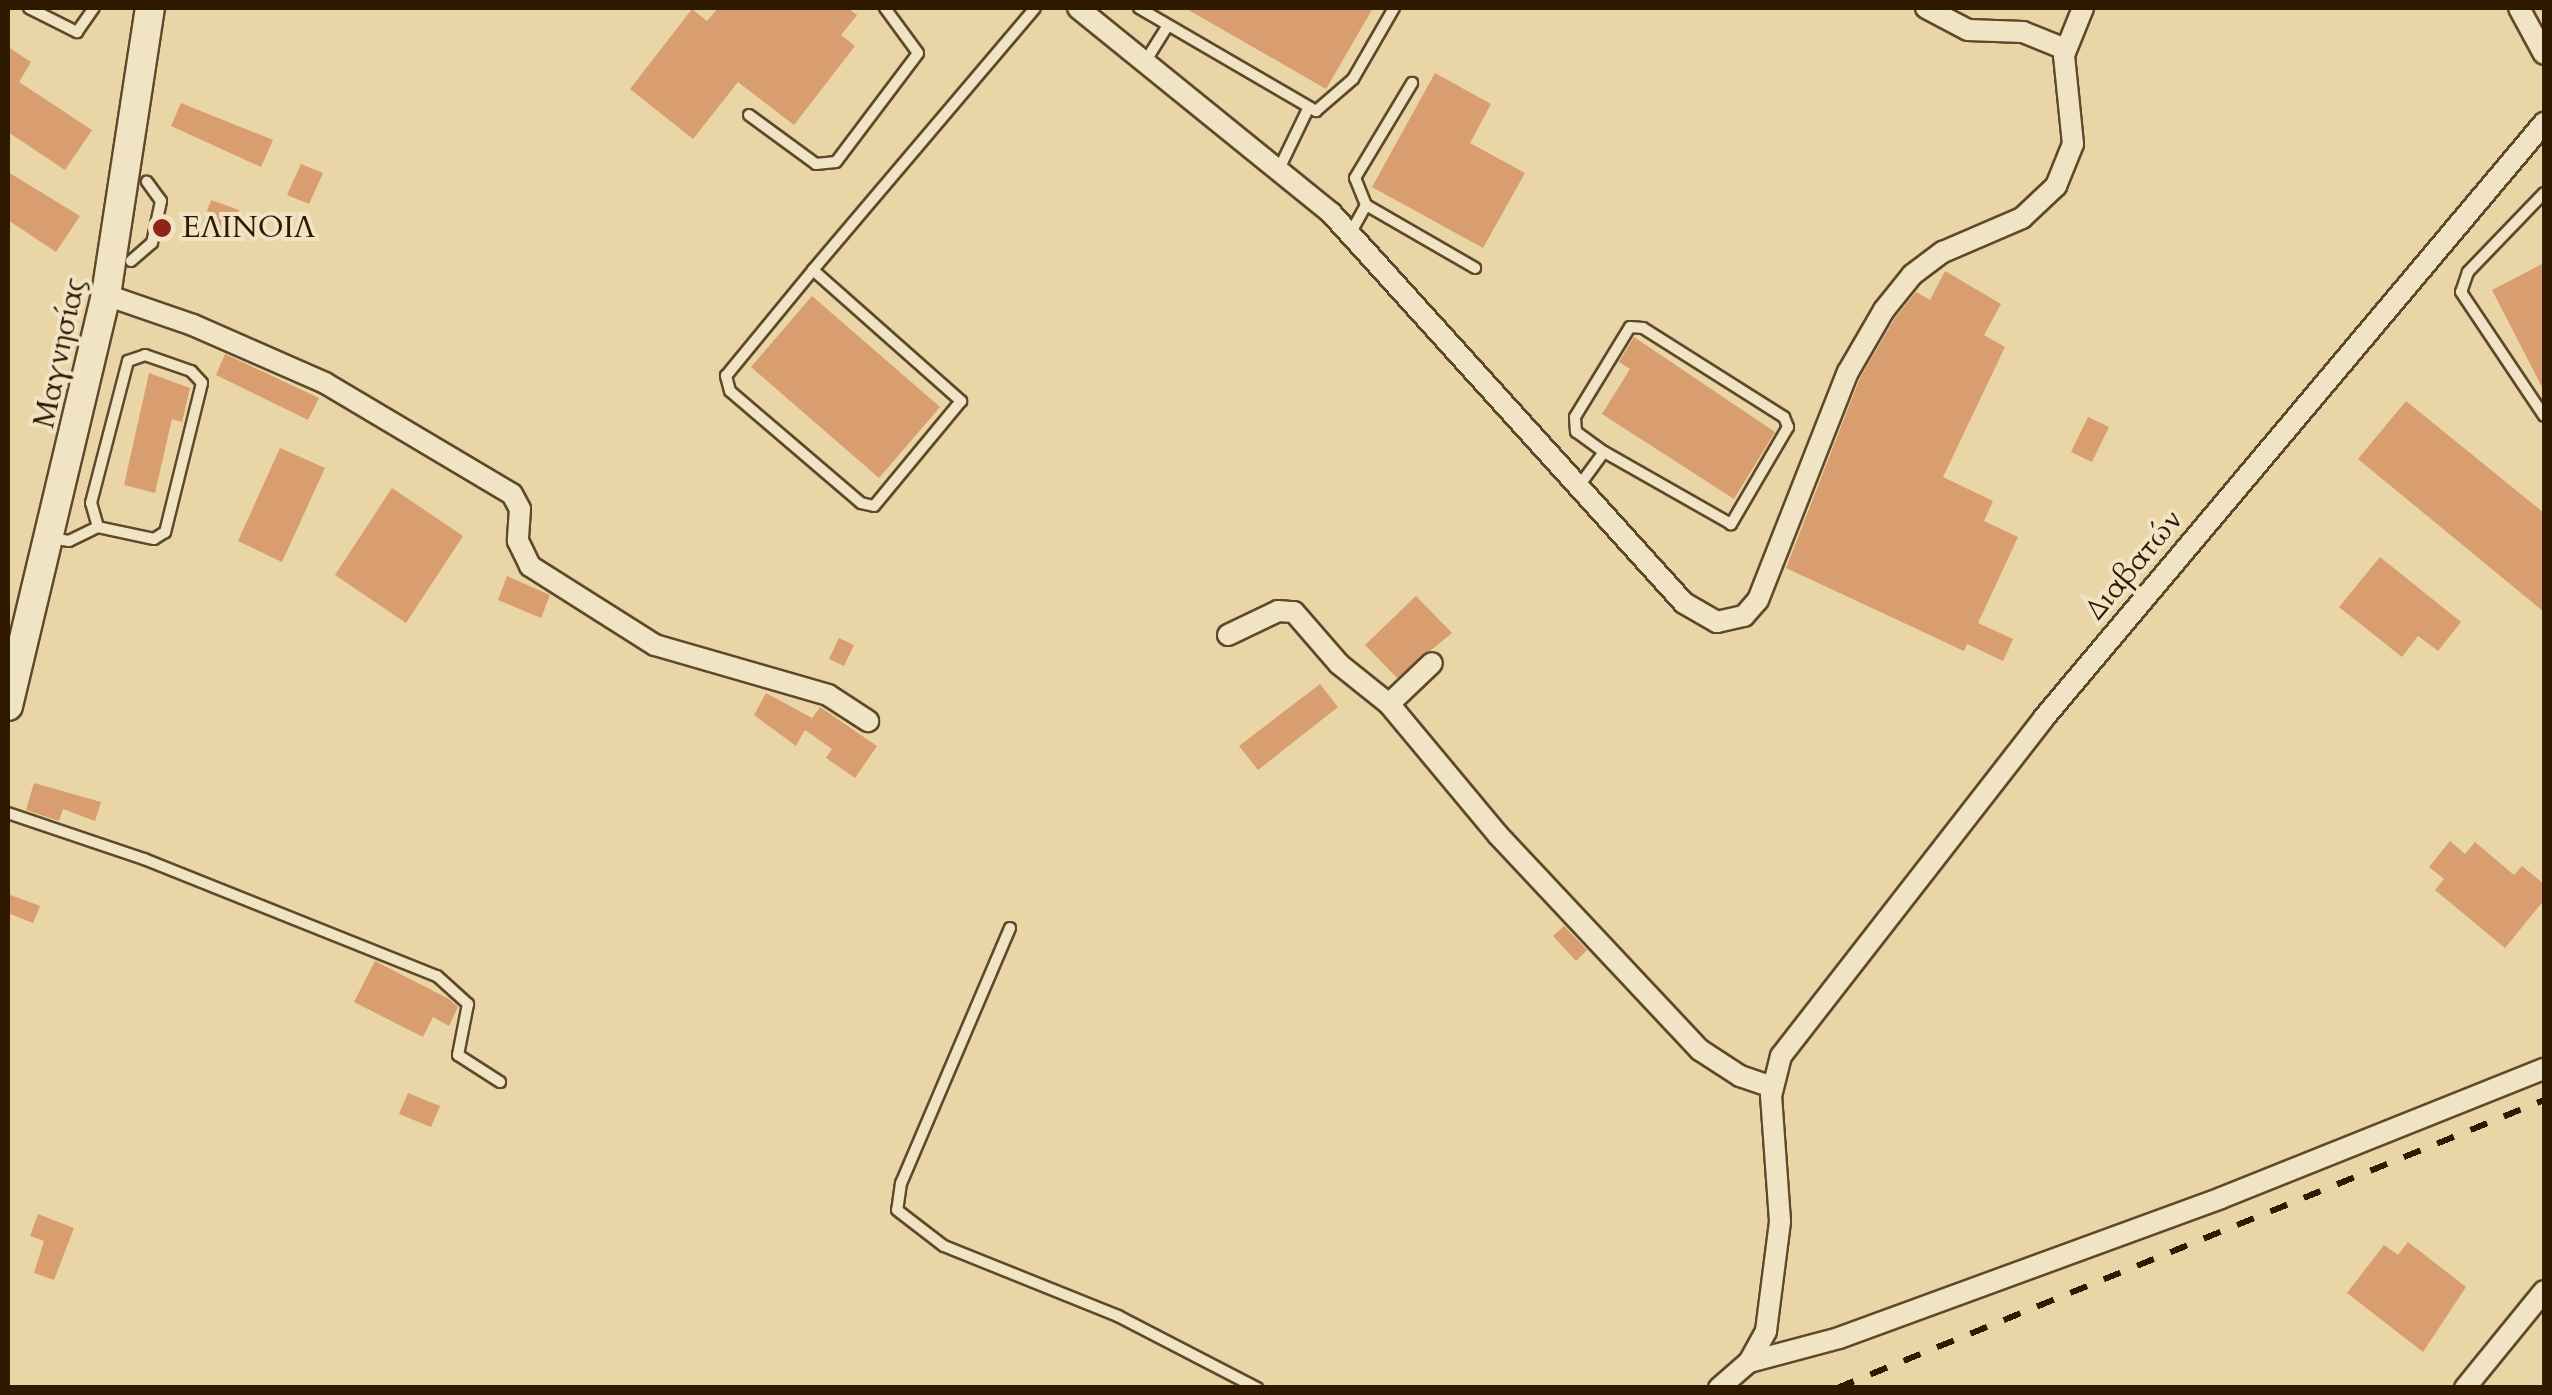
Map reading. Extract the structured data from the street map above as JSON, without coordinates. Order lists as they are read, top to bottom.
{
  "streets": {
    "street": ["Μαγνησίας", "Διαβατών"]
  },
  "places": ["ΕΛΙΝΟΙΛ"]
}
